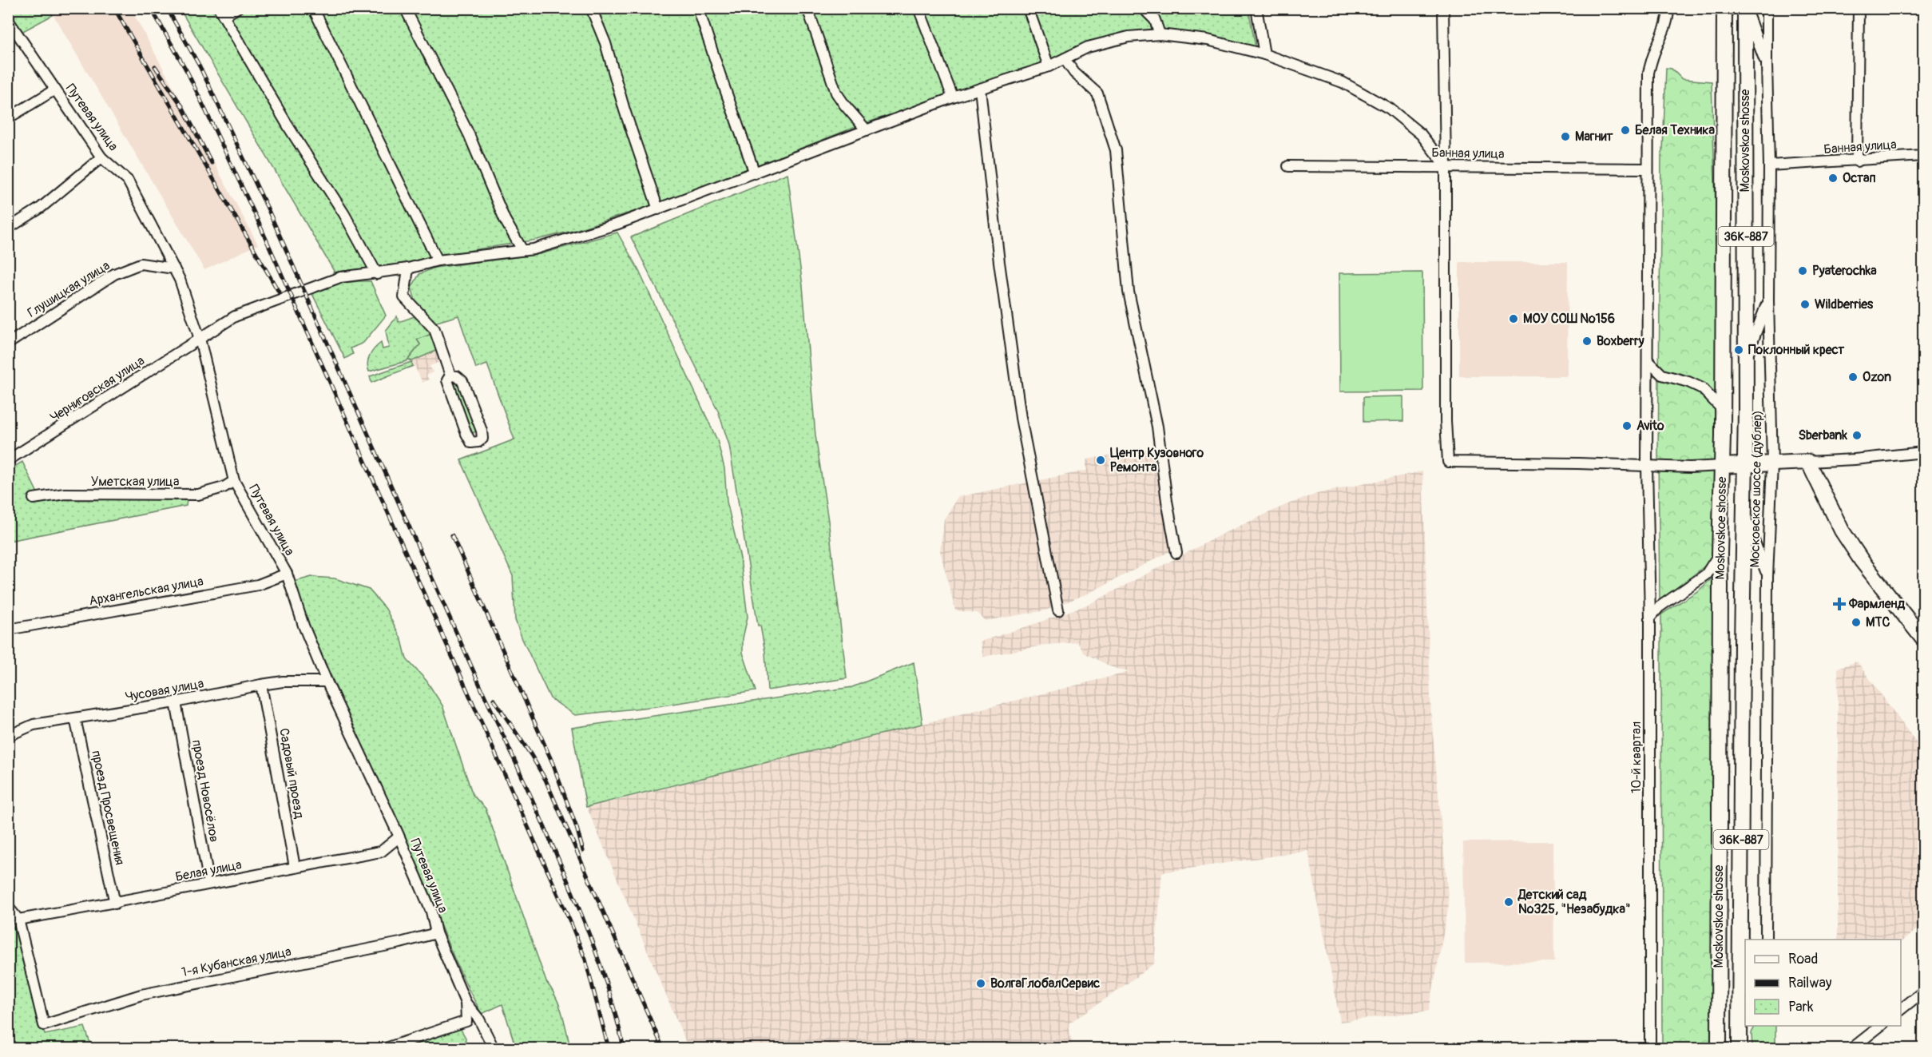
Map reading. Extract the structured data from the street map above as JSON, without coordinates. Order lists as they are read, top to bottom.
{
  "streets": {
    "main road": ["Moskovskoe shosse", "36К-887"],
    "street": [
      "Путевая улица",
      "Банная улица",
      "Глушицкая улица",
      "Черниговская улица",
      "Уметская улица",
      "Московское шоссе (дублер)",
      "Архангельская улица",
      "Чусовая улица",
      "10-й квартал",
      "Садовый проезд",
      "проезд Новосёлов",
      "проезд Просвещения",
      "Белая улица",
      "1-я Кубанская улица"
    ]
  },
  "crossings": [
    ["Путевая улица", "Глушицкая улица"],
    ["Путевая улица", "Черниговская улица"],
    ["Путевая улица", "Уметская улица"],
    ["Путевая улица", "Архангельская улица"],
    ["Путевая улица", "Чусовая улица"],
    ["Путевая улица", "Белая улица"],
    ["Путевая улица", "1-я Кубанская улица"],
    ["Банная улица", "Черниговская улица"],
    ["Банная улица", "Московское шоссе (дублер)"],
    ["Банная улица", "10-й квартал"],
    ["Чусовая улица", "Садовый проезд"],
    ["Чусовая улица", "проезд Новосёлов"],
    ["Чусовая улица", "проезд Просвещения"],
    ["Садовый проезд", "Белая улица"],
    ["проезд Новосёлов", "Белая улица"],
    ["проезд Просвещения", "Белая улица"],
    ["Белая улица", "1-я Кубанская улица"]
  ],
  "places": {
    "other": [
      "Белая Техника",
      "Магнит",
      "Остап",
      "Pyaterochka",
      "Wildberries",
      "МОУ СОШ №156",
      "Boxberry",
      "Поклонный крест",
      "Ozon",
      "Avito",
      "Sberbank",
      "Центр Кузовного Ремонта",
      "МТС",
      "Детский сад №325, \"Незабудка\"",
      "ВолгаГлобалСервис"
    ],
    "health": ["Фармленд"]
  },
  "legend": ["Road", "Railway", "Park"]
}
